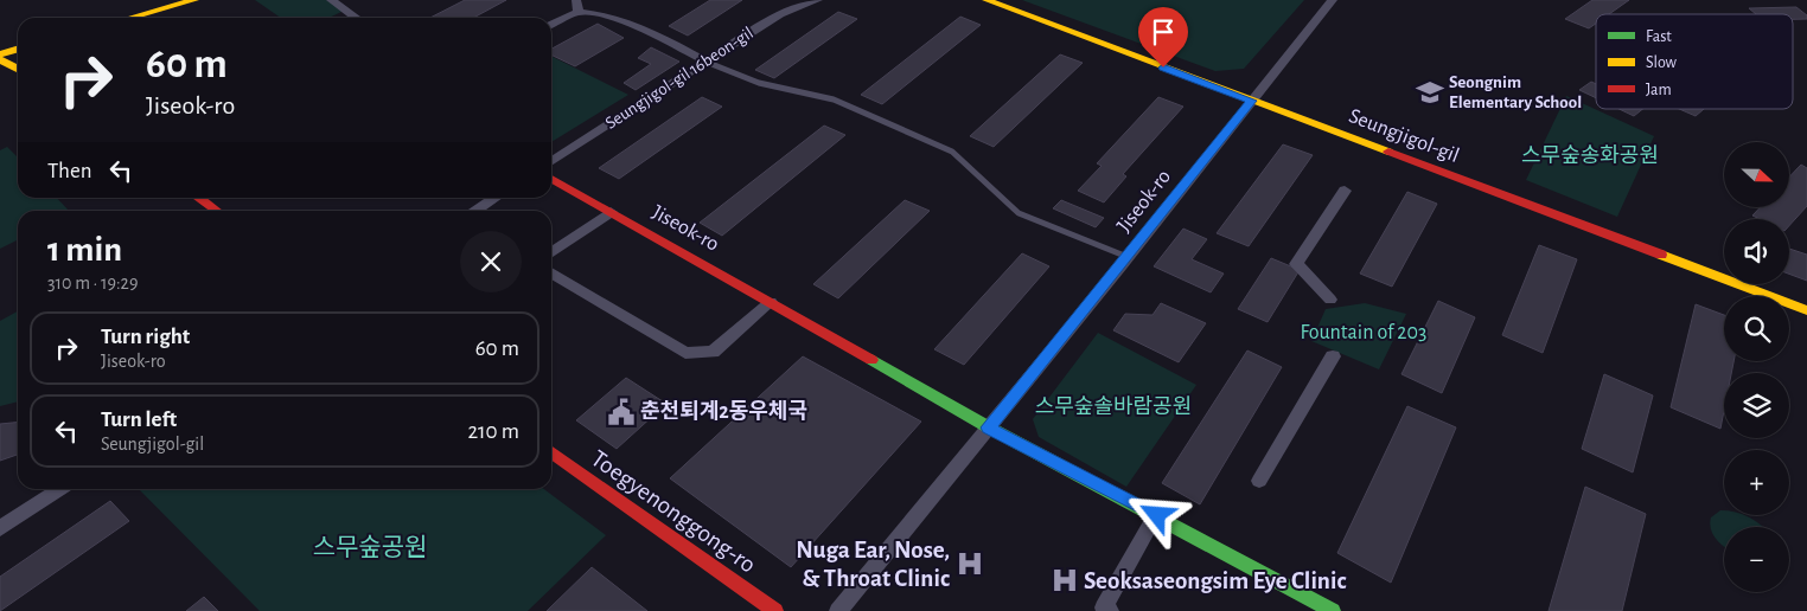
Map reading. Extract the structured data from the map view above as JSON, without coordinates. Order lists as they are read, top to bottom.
{
  "streets": {
    "street": [
      "Seungjigol-gil 16beon-gil",
      "Seungjigol-gil",
      "Jiseok-ro",
      "Toegyenonggong-ro"
    ]
  },
  "crossings": [
    ["Seungjigol-gil", "Jiseok-ro"]
  ],
  "parks": [
    "스무숲송화공원",
    "Fountain of 203",
    "스무숲솔바람공원",
    "스무숲공원"
  ],
  "places": {
    "school or university": ["Seongnim Elementary School"],
    "public building": ["춘천퇴계2동우체국"],
    "hospital": ["Nuga Ear, Nose, & Throat Clinic", "Seoksaseongsim Eye Clinic"]
  },
  "legend": ["Fast", "Slow", "Jam"],
  "north": "right",
  "page": {
    "turn": ["60 m", "Jiseok-ro"],
    "map_buttons": ["+", "−"],
    "then": "Then",
    "heading": ["1 min", "310 m · 19:29"],
    "list": [
      {
        "name": "Turn right",
        "note": "Jiseok-ro",
        "value": "60 m"
      },
      {
        "name": "Turn left",
        "note": "Seungjigol-gil",
        "value": "210 m"
      }
    ]
  }
}
